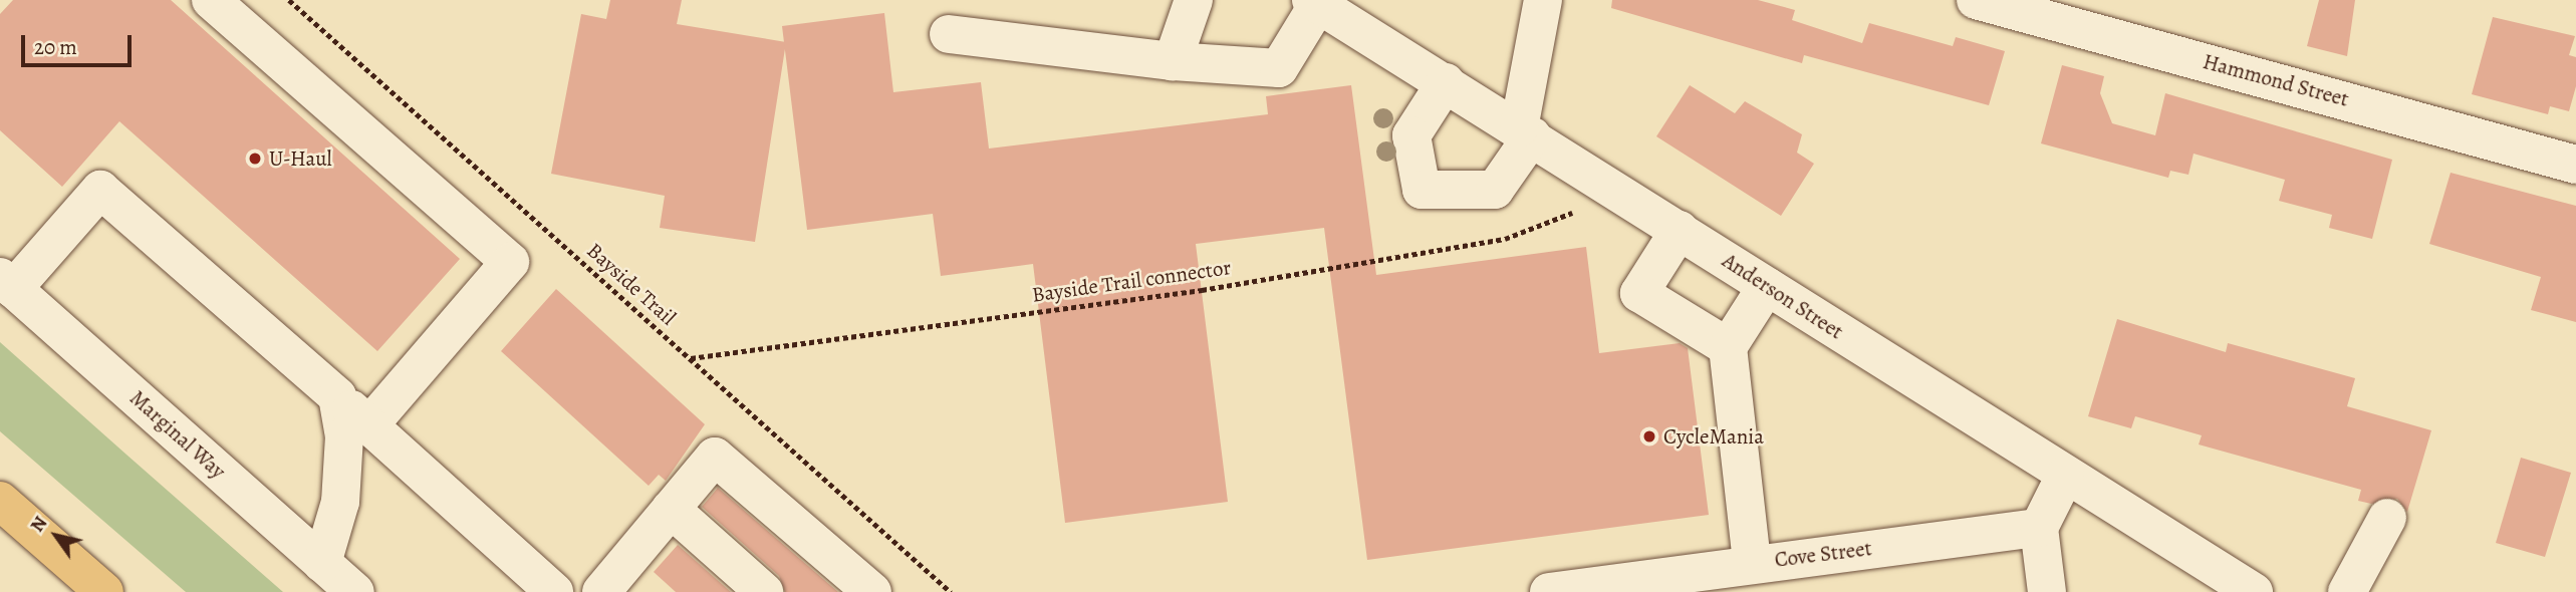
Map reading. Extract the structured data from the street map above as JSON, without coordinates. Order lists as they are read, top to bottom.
{
  "streets": {
    "street": [
      "Hammond Street",
      "Anderson Street",
      "Marginal Way",
      "Cove Street"
    ],
    "path": ["Bayside Trail connector", "Bayside Trail"]
  },
  "crossings": [
    ["Bayside Trail connector", "Bayside Trail"]
  ],
  "places": ["U-Haul", "CycleMania"],
  "scale_bar": "20 m",
  "north": "top left"
}
